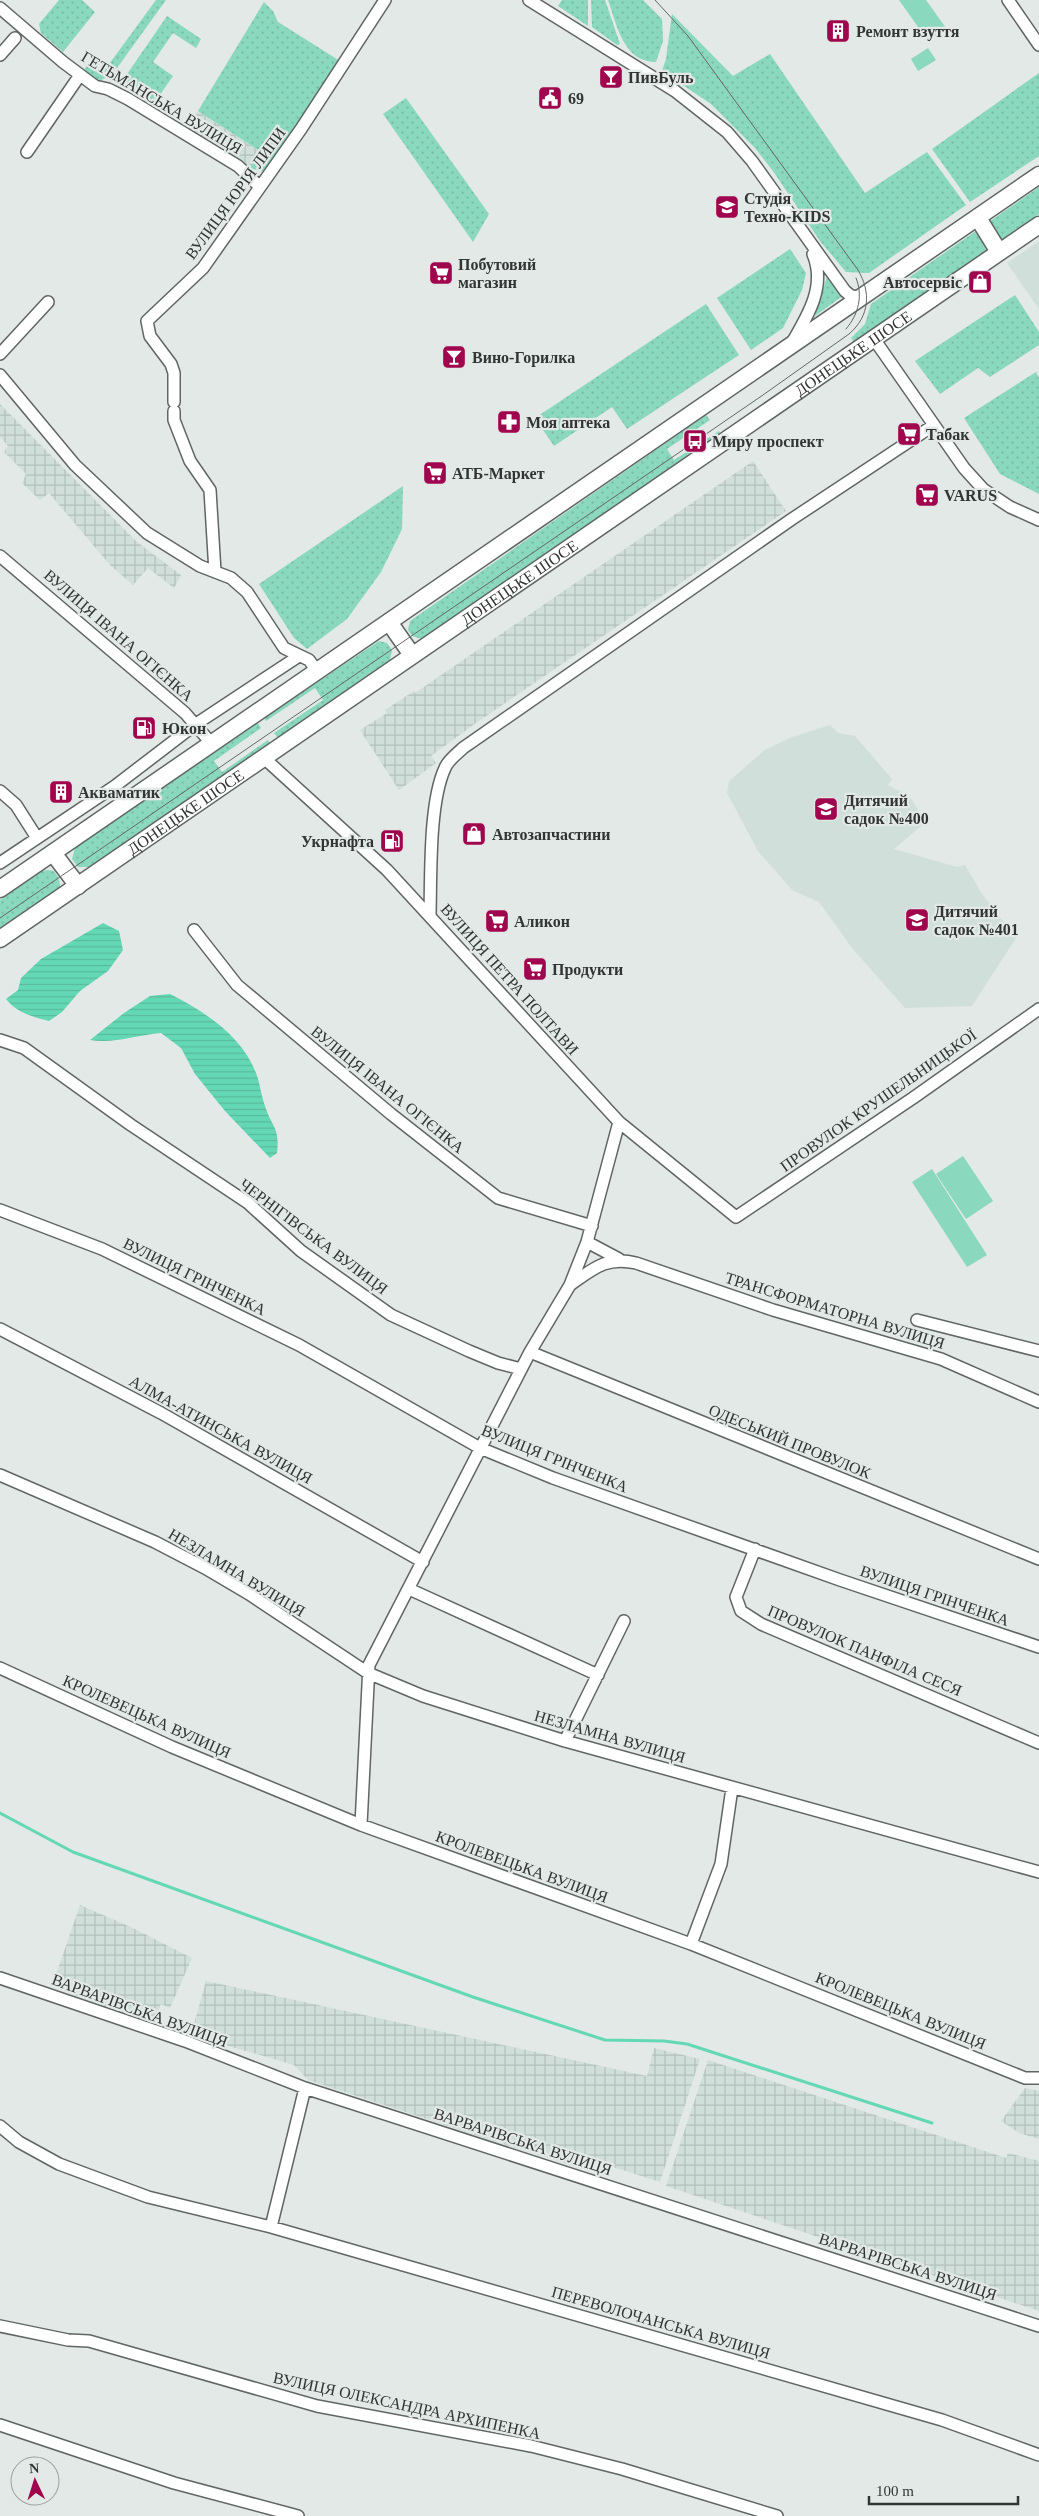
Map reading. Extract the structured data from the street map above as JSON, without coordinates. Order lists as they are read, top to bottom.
{
  "streets": {
    "highway": ["ДОНЕЦЬКЕ ШОСЕ"],
    "street": [
      "ГЕТЬМАНСЬКА ВУЛИЦЯ",
      "ВУЛИЦЯ ЮРІЯ ЛИПИ",
      "ВУЛИЦЯ ІВАНА ОГІЄНКА",
      "ВУЛИЦЯ ПЕТРА ПОЛТАВИ",
      "ПРОВУЛОК КРУШЕЛЬНИЦЬКОЇ",
      "ЧЕРНІГІВСЬКА ВУЛИЦЯ",
      "ВУЛИЦЯ ГРІНЧЕНКА",
      "ТРАНСФОРМАТОРНА ВУЛИЦЯ",
      "АЛМА-АТИНСЬКА ВУЛИЦЯ",
      "ОДЕСЬКИЙ ПРОВУЛОК",
      "НЕЗЛАМНА ВУЛИЦЯ",
      "ПРОВУЛОК ПАНФІЛА СЕСЯ",
      "КРОЛЕВЕЦЬКА ВУЛИЦЯ",
      "ВАРВАРІВСЬКА ВУЛИЦЯ",
      "ПЕРЕВОЛОЧАНСЬКА ВУЛИЦЯ",
      "ВУЛИЦЯ ОЛЕКСАНДРА АРХИПЕНКА"
    ]
  },
  "crossings": [
    ["ГЕТЬМАНСЬКА ВУЛИЦЯ", "ВУЛИЦЯ ЮРІЯ ЛИПИ"],
    ["ДОНЕЦЬКЕ ШОСЕ", "ВУЛИЦЯ ПЕТРА ПОЛТАВИ"],
    ["ВУЛИЦЯ ПЕТРА ПОЛТАВИ", "ПРОВУЛОК КРУШЕЛЬНИЦЬКОЇ"],
    ["ВУЛИЦЯ ГРІНЧЕНКА", "ПРОВУЛОК ПАНФІЛА СЕСЯ"]
  ],
  "places": {
    "building": ["Ремонт взуття", "Акваматик"],
    "bar": ["ПивБуль", "Вино-Горилка"],
    "public building": ["69"],
    "school or university": ["Студія Техно-KIDS", "Дитячий садок №400", "Дитячий садок №401"],
    "supermarket": [
      "Побутовий магазин",
      "Табак",
      "АТБ-Маркет",
      "VARUS",
      "Аликон",
      "Продукти"
    ],
    "shop": ["Автосервіс", "Автозапчастини"],
    "pharmacy": ["Моя аптека"],
    "bus stop": ["Миру проспект"],
    "fuel station": ["Юкон", "Укрнафта"]
  },
  "scale_bar": "100 m",
  "north": "top"
}
